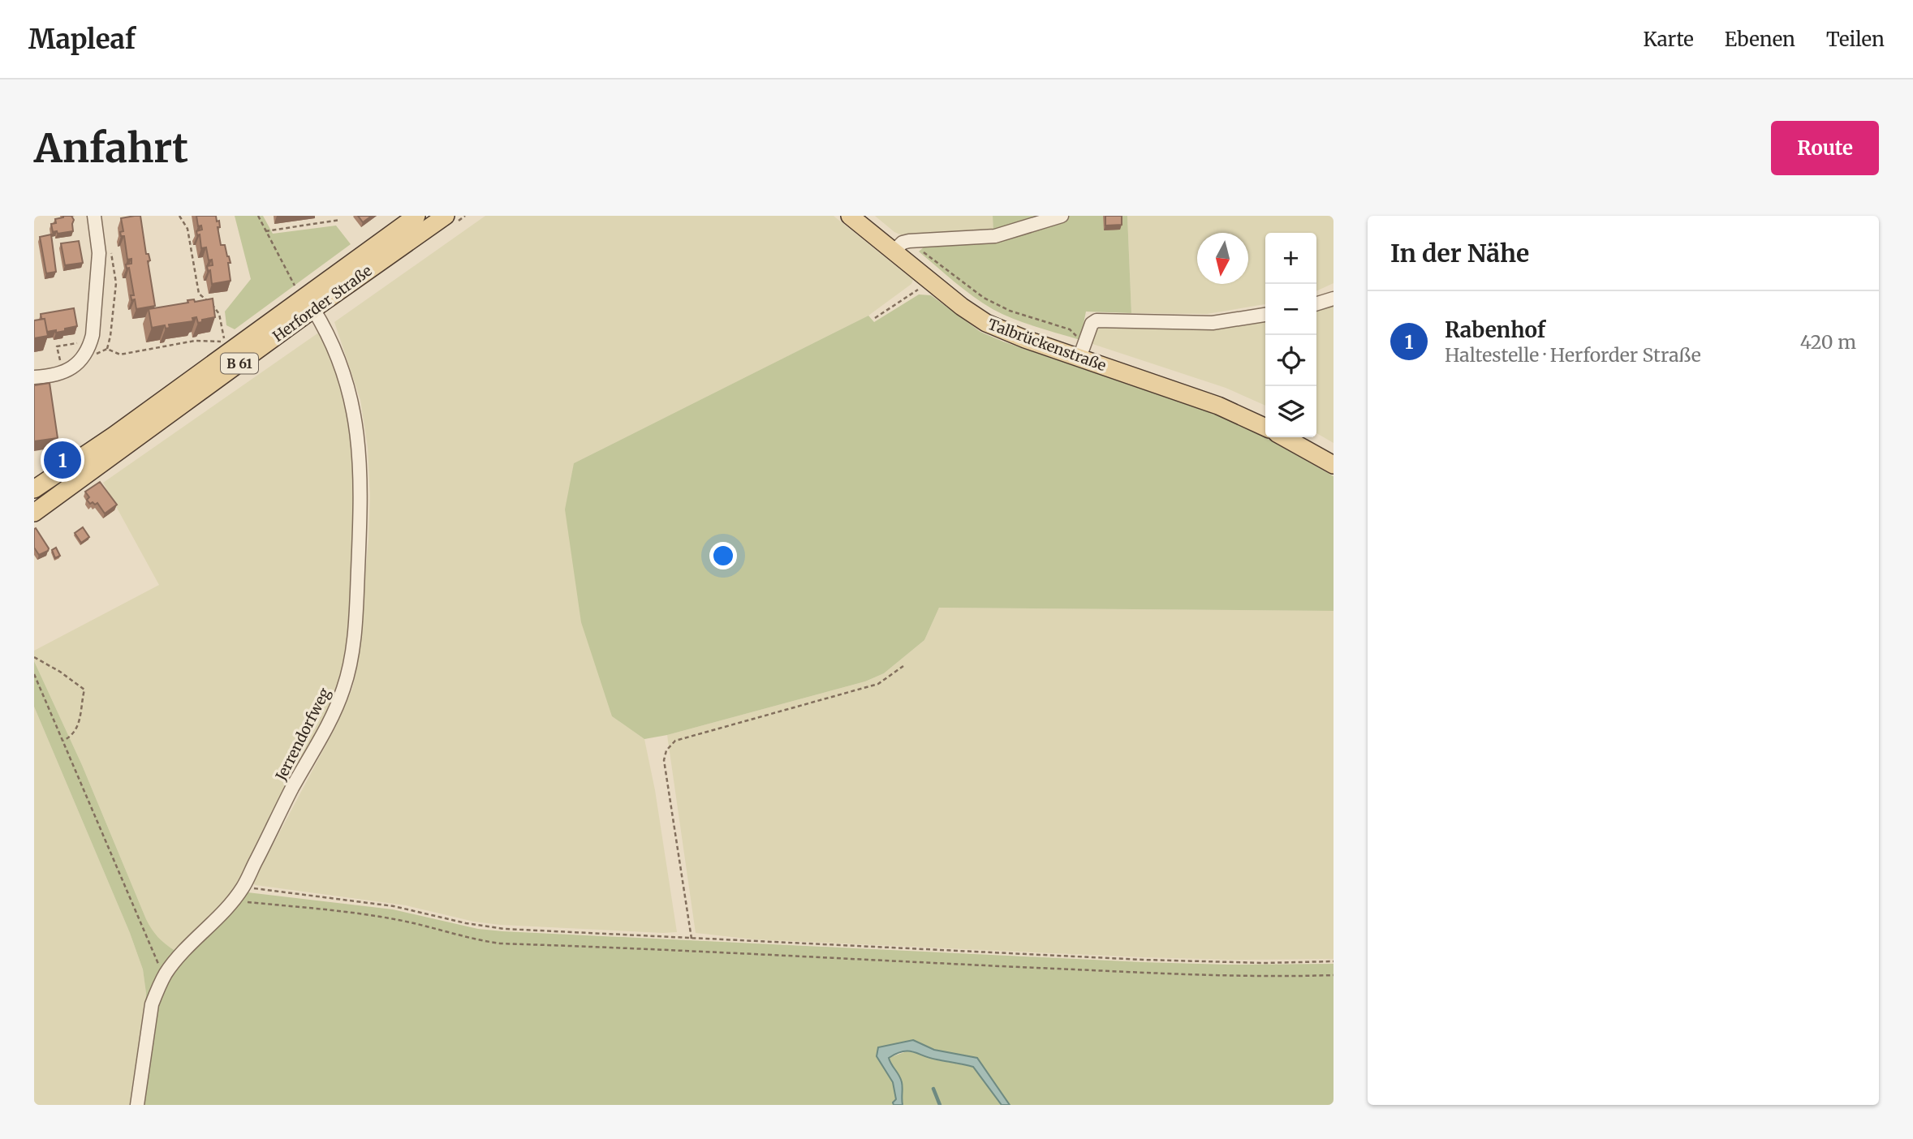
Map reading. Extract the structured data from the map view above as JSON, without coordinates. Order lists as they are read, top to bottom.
{
  "streets": {
    "main road": ["Herforder Straße", "Talbrückenstraße", "B 61"],
    "street": ["Jerrendorfweg"]
  },
  "crossings": [
    ["Herforder Straße", "Jerrendorfweg"]
  ],
  "north": "bottom",
  "page": {
    "header": "Mapleaf",
    "nav": ["Karte", "Ebenen", "Teilen"],
    "buttons": "Route",
    "title": "Anfahrt",
    "heading": "In der Nähe",
    "map_buttons": ["+", "−"],
    "list": [
      {
        "mark": "1",
        "name": "Rabenhof",
        "note": "Haltestelle · Herforder Straße",
        "value": "420 m"
      }
    ],
    "pins": "1"
  }
}
